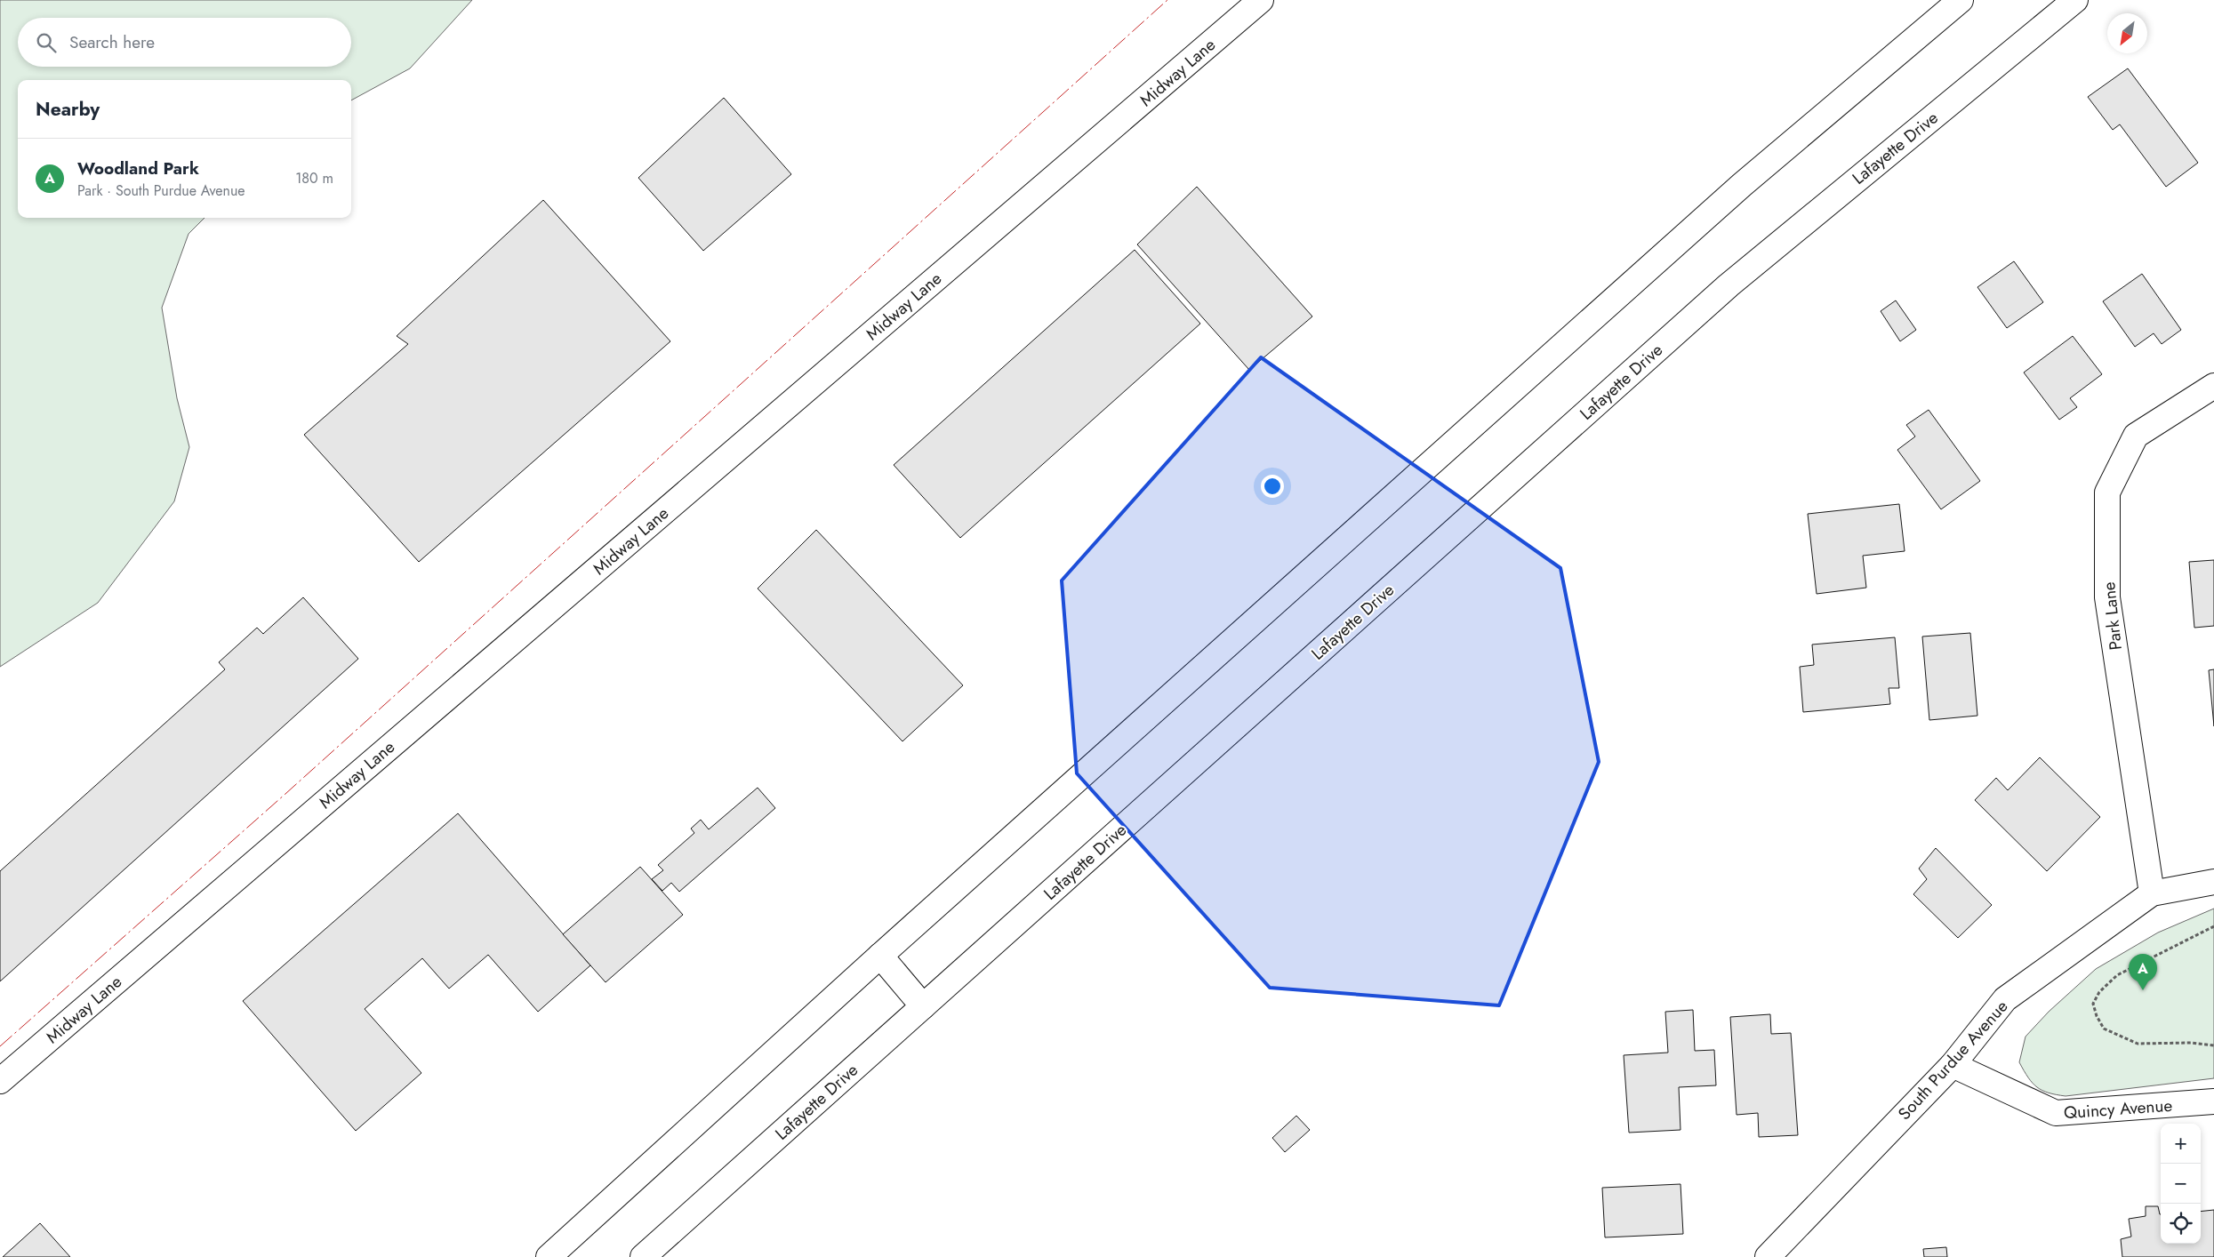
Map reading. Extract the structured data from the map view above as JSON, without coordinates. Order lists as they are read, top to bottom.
{
  "streets": {
    "main road": [
      "Midway Lane",
      "Lafayette Drive",
      "Park Lane",
      "South Purdue Avenue",
      "Quincy Avenue"
    ]
  },
  "crossings": [
    ["Park Lane", "South Purdue Avenue"],
    ["South Purdue Avenue", "Quincy Avenue"]
  ],
  "north": "bottom left",
  "page": {
    "search": "Search here",
    "heading": "Nearby",
    "list": [
      {
        "mark": "A",
        "name": "Woodland Park",
        "note": "Park · South Purdue Avenue",
        "value": "180 m"
      }
    ],
    "pins": "A",
    "map_buttons": ["+", "−"]
  }
}
